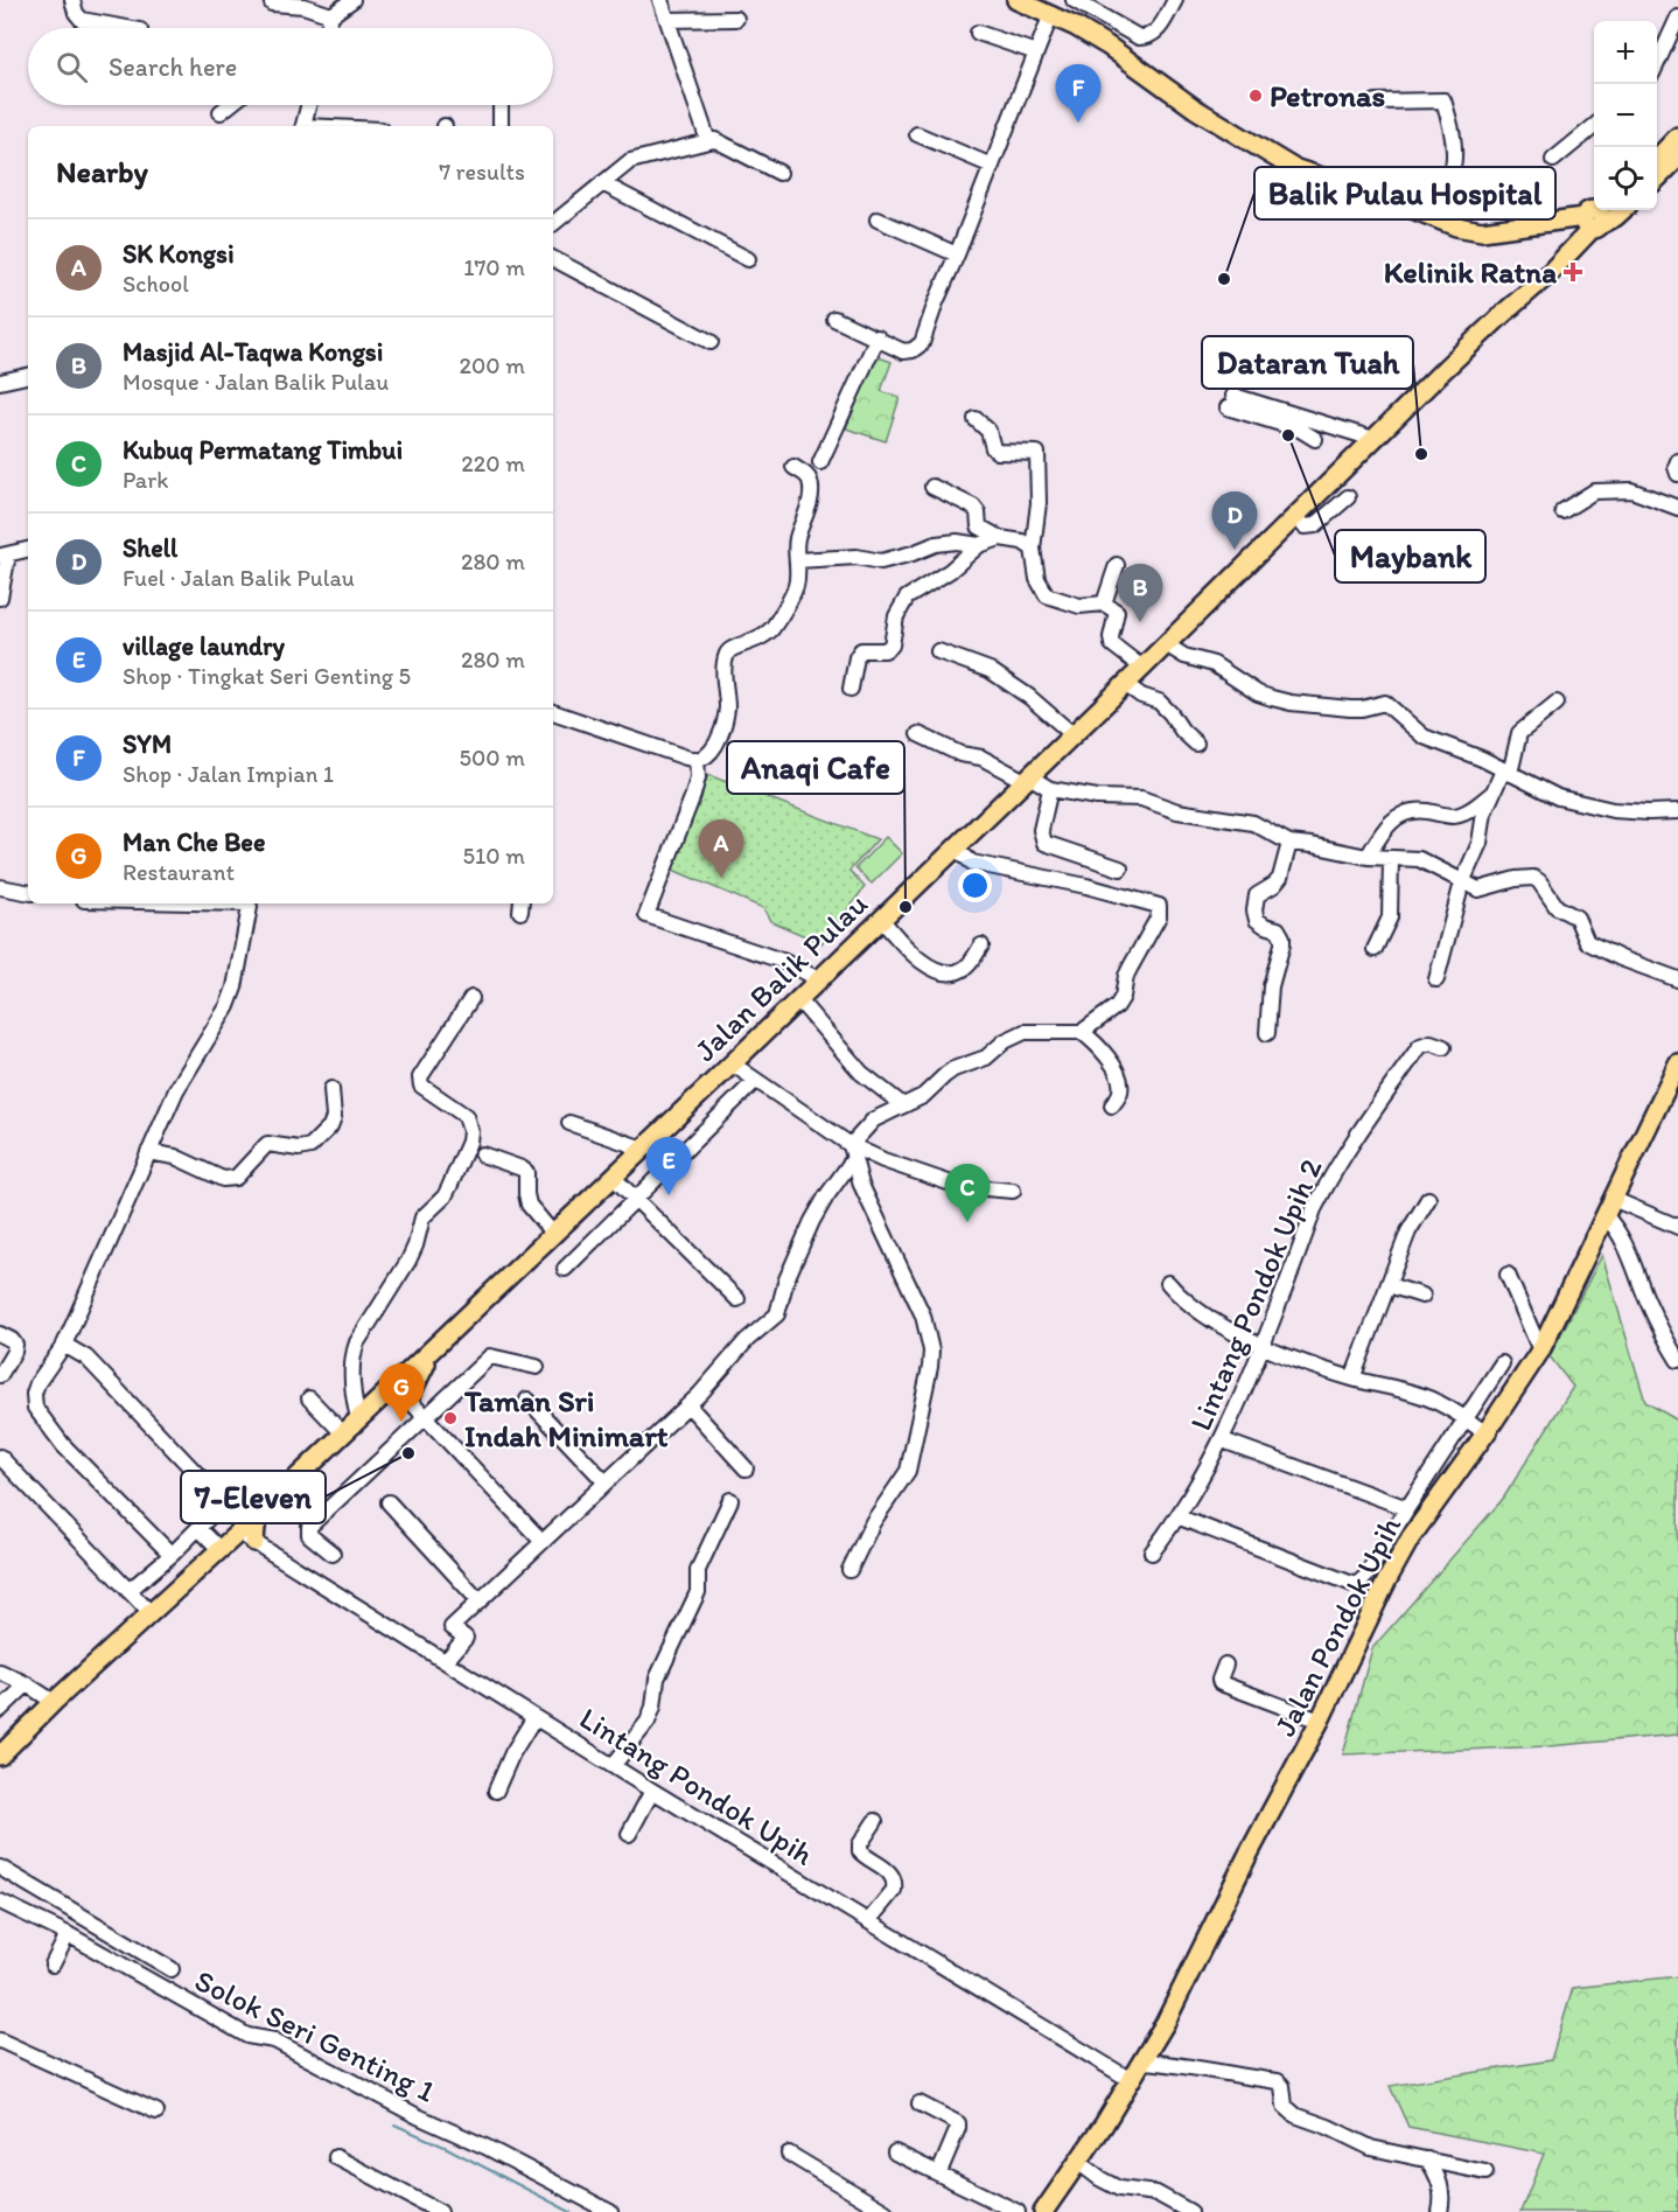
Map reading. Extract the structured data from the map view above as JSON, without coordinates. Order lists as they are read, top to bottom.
{
  "streets": {
    "main road": ["Jalan Balik Pulau", "Jalan Pondok Upih"],
    "street": ["Lintang Pondok Upih 2", "Lintang Pondok Upih", "Solok Seri Genting 1"]
  },
  "crossings": [
    ["Jalan Pondok Upih", "Lintang Pondok Upih"]
  ],
  "places": {
    "other": [
      "Petronas",
      "Balik Pulau Hospital",
      "Maybank",
      "Dataran Tuah",
      "Anaqi Cafe",
      "Taman Sri Indah Minimart",
      "7-Eleven"
    ],
    "health": ["Kelinik Ratna"]
  },
  "page": {
    "map_buttons": ["+", "−"],
    "search": "Search here",
    "pins": [
      "F",
      "D",
      "B",
      "A",
      "E",
      "C",
      "G"
    ],
    "heading": ["Nearby", "7 results"],
    "list": [
      {
        "mark": "A",
        "name": "SK Kongsi",
        "note": "School",
        "value": "170 m"
      },
      {
        "mark": "B",
        "name": "Masjid Al-Taqwa Kongsi",
        "note": "Mosque · Jalan Balik Pulau",
        "value": "200 m"
      },
      {
        "mark": "C",
        "name": "Kubuq Permatang Timbui",
        "note": "Park",
        "value": "220 m"
      },
      {
        "mark": "D",
        "name": "Shell",
        "note": "Fuel · Jalan Balik Pulau",
        "value": "280 m"
      },
      {
        "mark": "E",
        "name": "village laundry",
        "note": "Shop · Tingkat Seri Genting 5",
        "value": "280 m"
      },
      {
        "mark": "F",
        "name": "SYM",
        "note": "Shop · Jalan Impian 1",
        "value": "500 m"
      },
      {
        "mark": "G",
        "name": "Man Che Bee",
        "note": "Restaurant",
        "value": "510 m"
      }
    ]
  }
}
